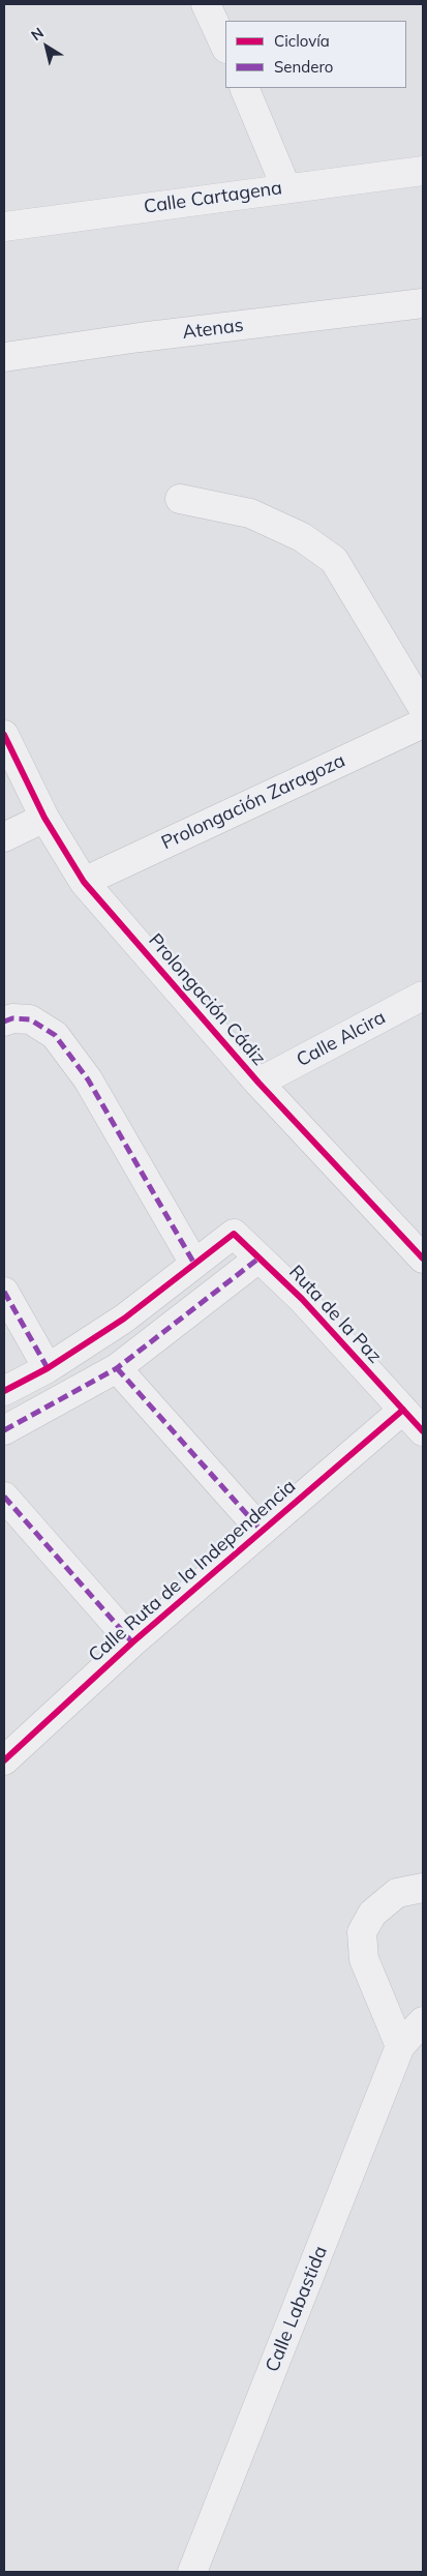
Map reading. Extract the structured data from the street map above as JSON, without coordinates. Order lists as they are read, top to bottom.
{
  "streets": {
    "street": [
      "Calle Cartagena",
      "Atenas",
      "Prolongación Zaragoza",
      "Prolongación Cádiz",
      "Calle Alcira",
      "Ruta de la Paz",
      "Calle Ruta de la Independencia",
      "Calle Labastida"
    ]
  },
  "crossings": [
    ["Prolongación Zaragoza", "Prolongación Cádiz"],
    ["Prolongación Cádiz", "Calle Alcira"],
    ["Ruta de la Paz", "Calle Ruta de la Independencia"]
  ],
  "legend": ["Ciclovía", "Sendero"],
  "north": "top left"
}
